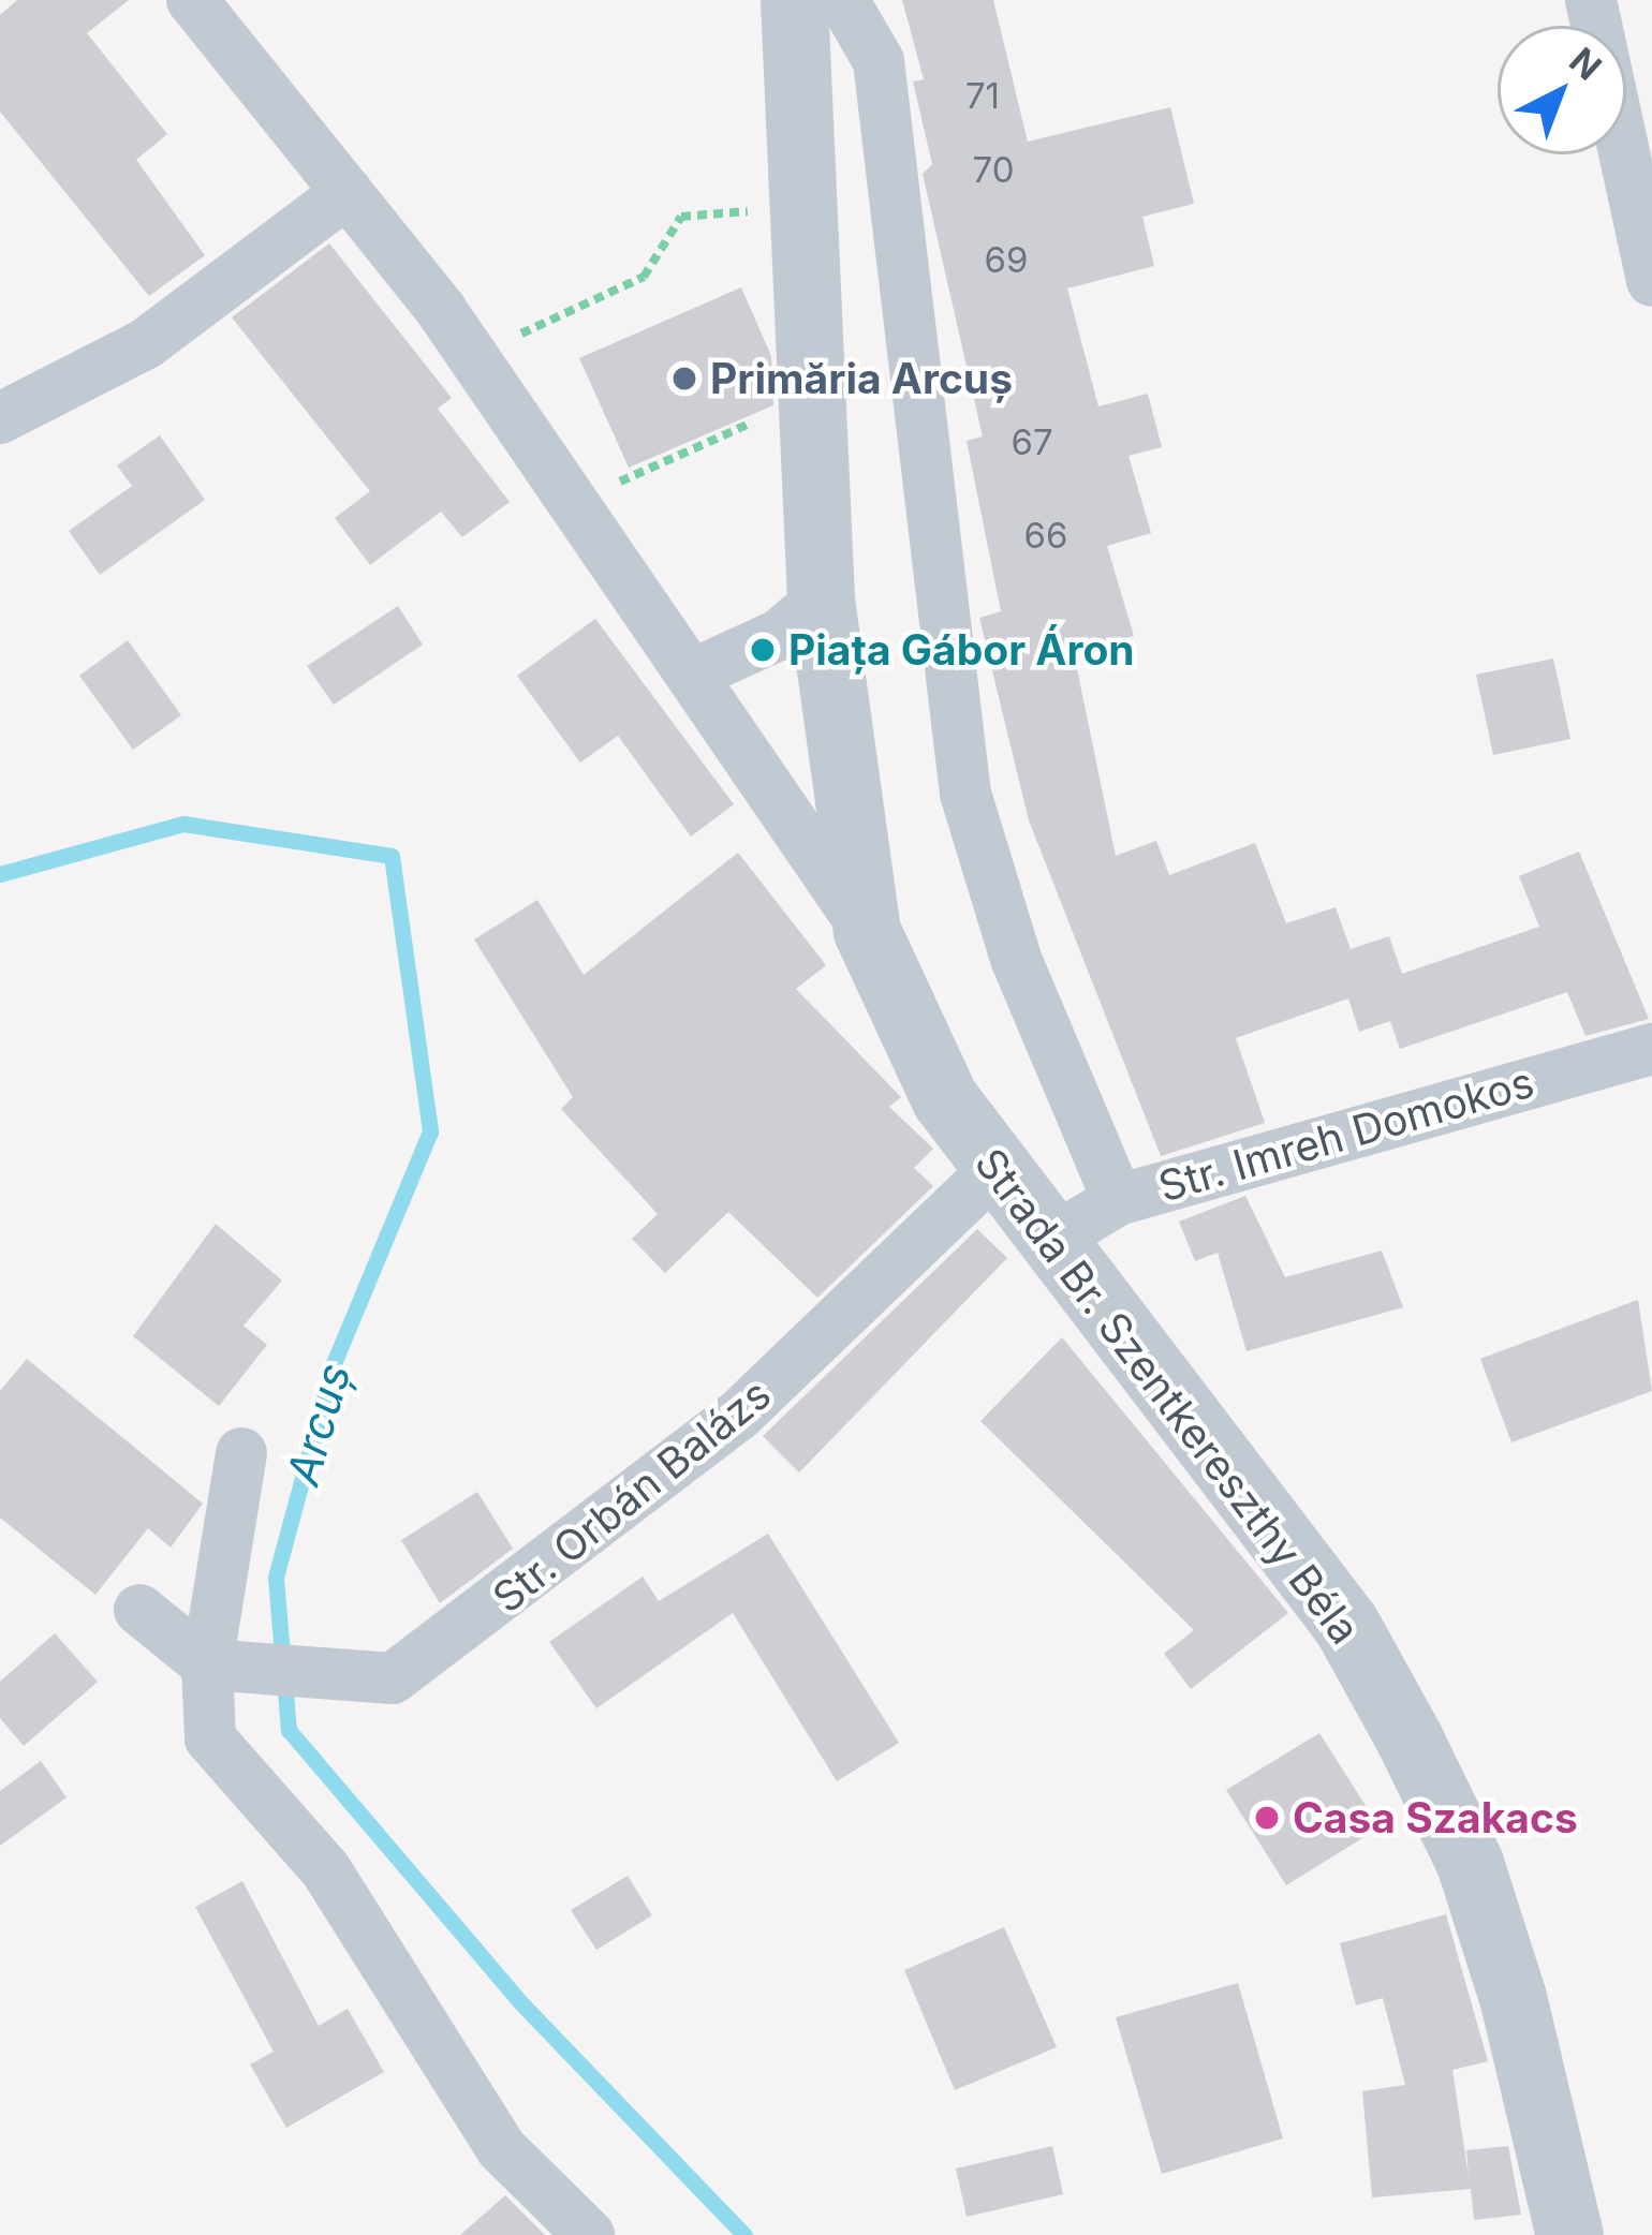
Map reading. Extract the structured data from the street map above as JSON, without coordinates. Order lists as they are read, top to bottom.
{
  "streets": {
    "street": ["Str. Imreh Domokos", "Strada Br. Szentkereszthy Béla", "Str. Orbán Balázs"]
  },
  "crossings": [
    ["Str. Imreh Domokos", "Strada Br. Szentkereszthy Béla"],
    ["Strada Br. Szentkereszthy Béla", "Str. Orbán Balázs"]
  ],
  "water": ["Arcuș"],
  "places": ["Primăria Arcuș", "Piața Gábor Áron", "Casa Szakacs"],
  "house_numbers": [
    "71",
    "70",
    "69",
    "67",
    "66"
  ],
  "north": "top right"
}
